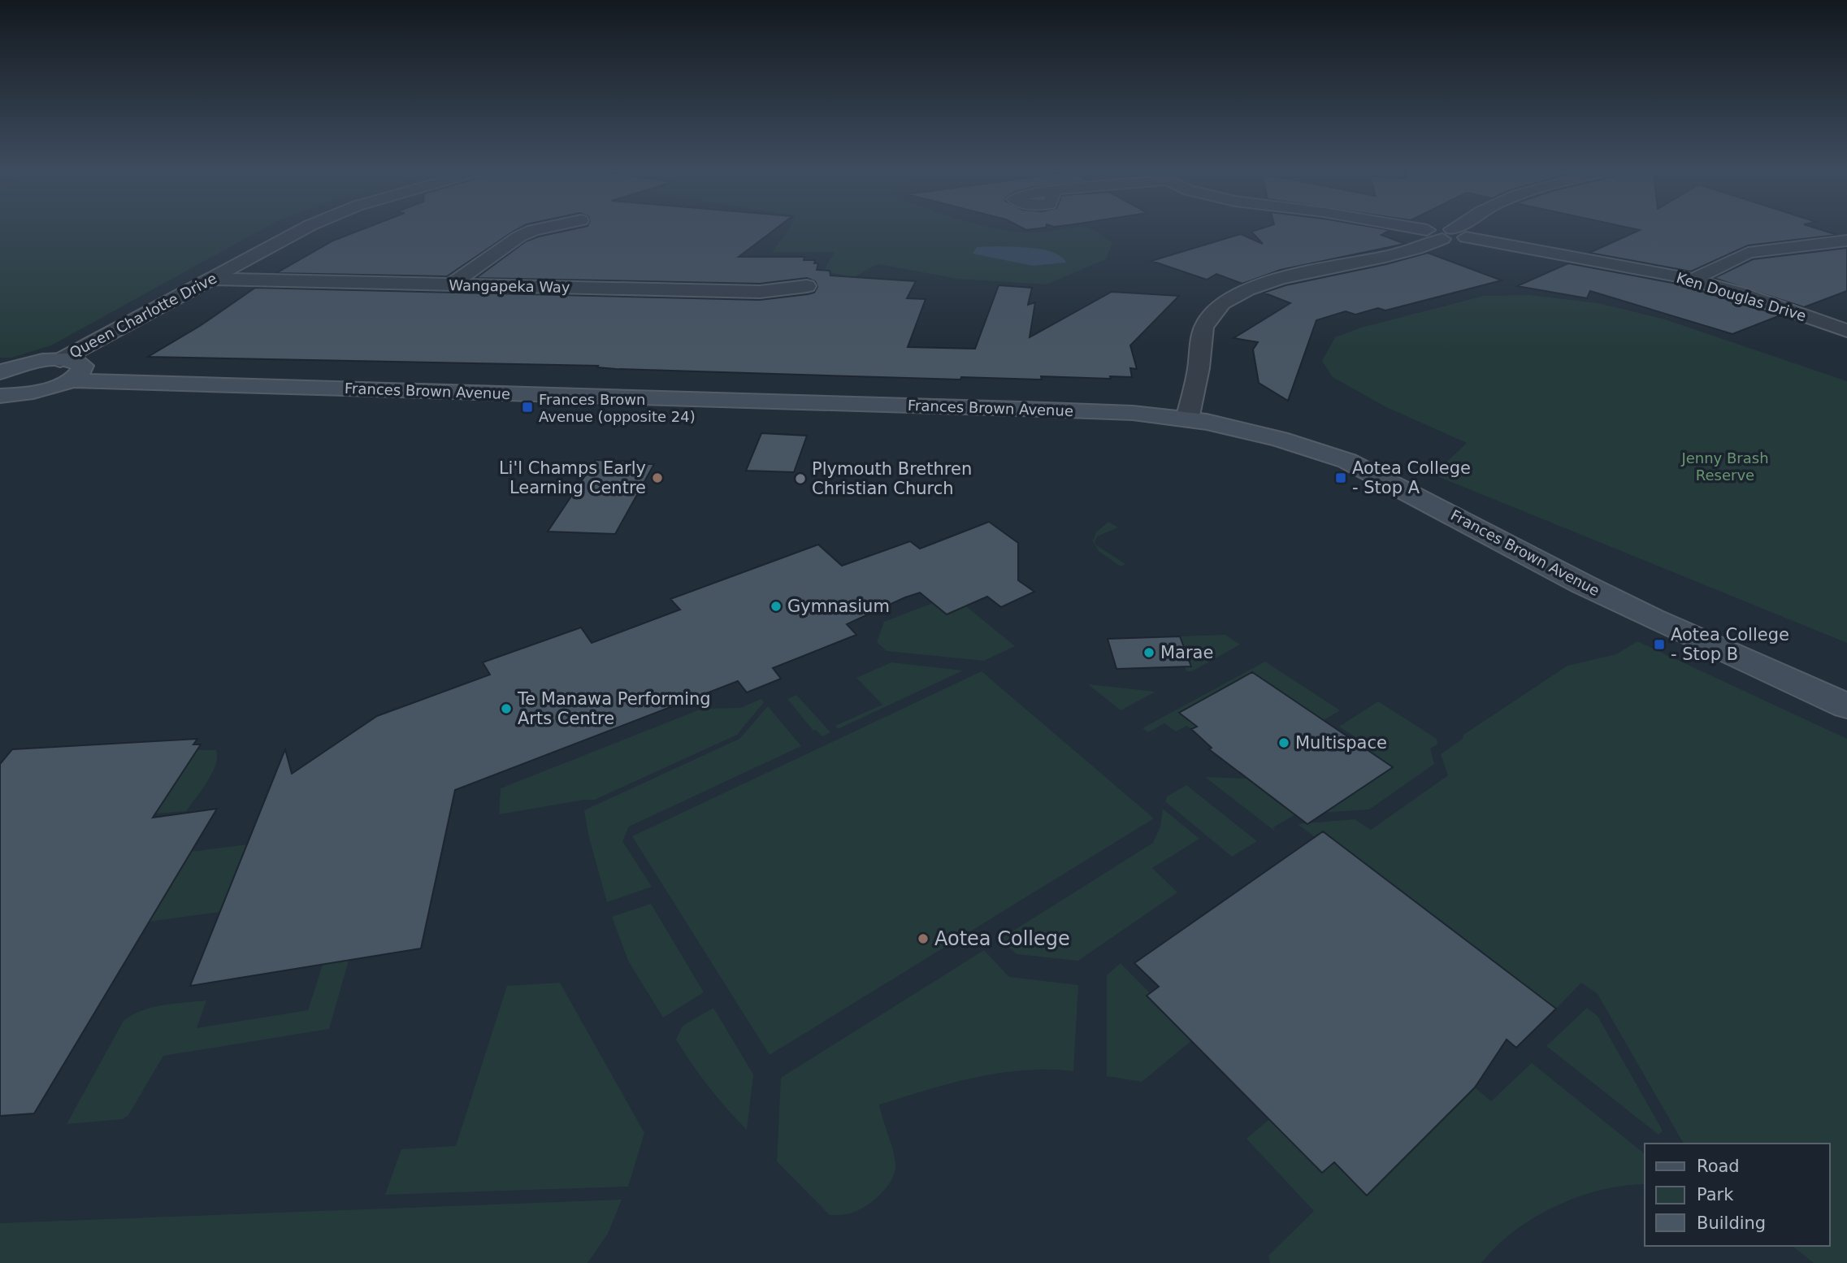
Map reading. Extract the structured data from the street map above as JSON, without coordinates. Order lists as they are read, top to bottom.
{
  "streets": {
    "street": [
      "Wangapeka Way",
      "Ken Douglas Drive",
      "Queen Charlotte Drive",
      "Frances Brown Avenue"
    ]
  },
  "crossings": [
    ["Wangapeka Way", "Queen Charlotte Drive"]
  ],
  "parks": ["Jenny Brash Reserve"],
  "places": {
    "transit": ["Frances Brown Avenue (opposite 24)", "Aotea College - Stop A", "Aotea College - Stop B"],
    "other": [
      "Li'l Champs Early Learning Centre",
      "Plymouth Brethren Christian Church",
      "Gymnasium",
      "Marae",
      "Te Manawa Performing Arts Centre",
      "Multispace",
      "Aotea College"
    ]
  },
  "legend": ["Road", "Park", "Building"]
}
